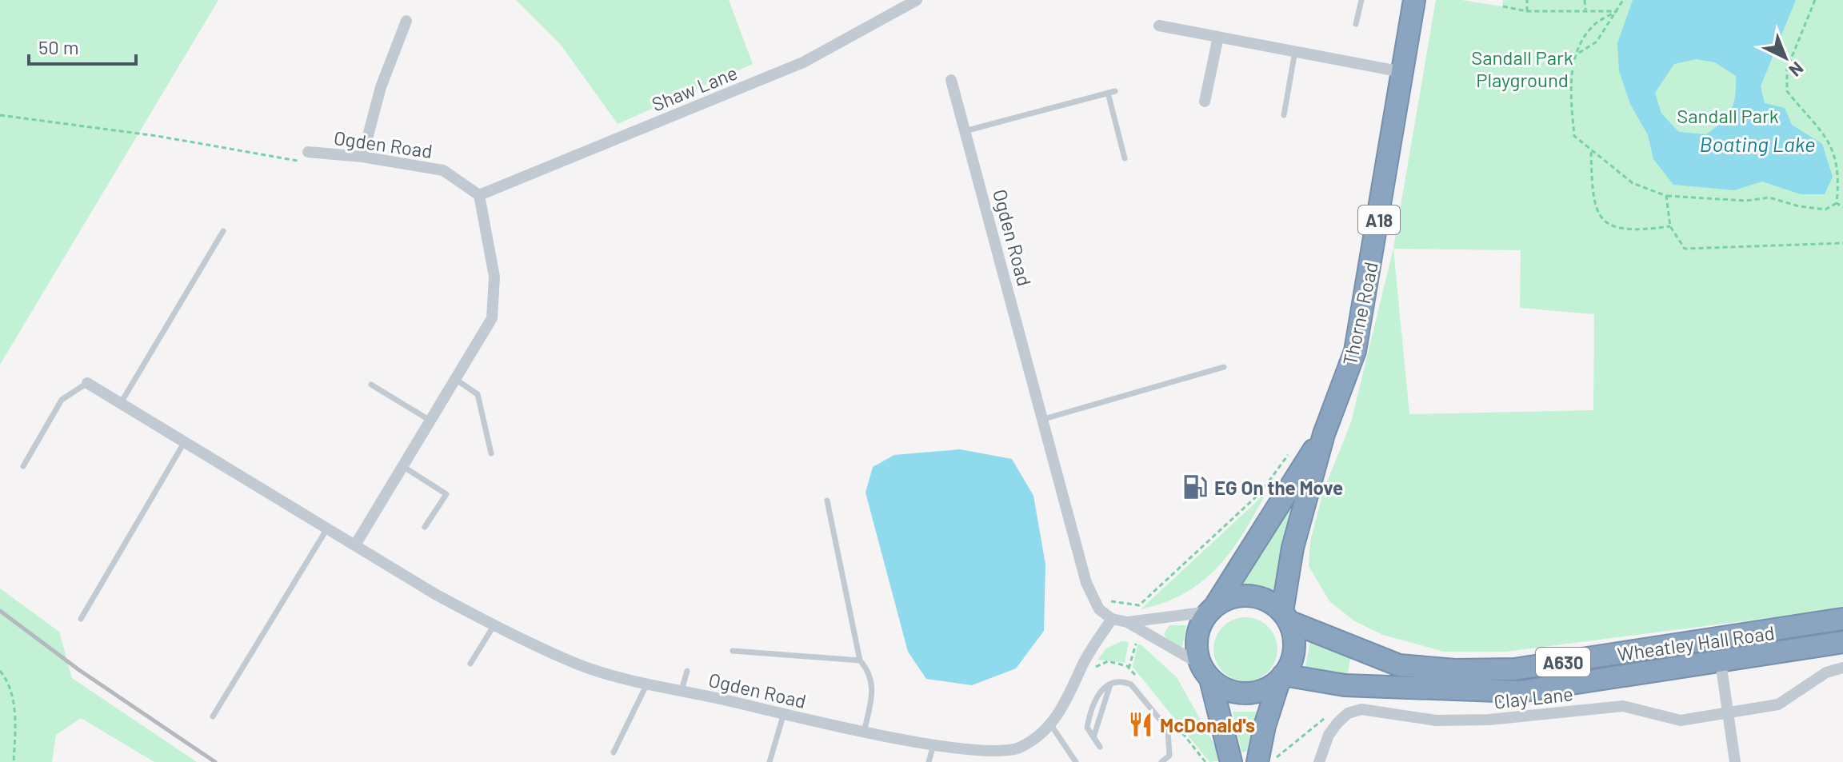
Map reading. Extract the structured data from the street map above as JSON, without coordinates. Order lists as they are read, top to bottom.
{
  "streets": {
    "highway": [
      "A18",
      "Thorne Road",
      "Wheatley Hall Road",
      "A630"
    ],
    "street": ["Shaw Lane", "Ogden Road", "Clay Lane"]
  },
  "crossings": [
    ["Shaw Lane", "Ogden Road"],
    ["Thorne Road", "Wheatley Hall Road"]
  ],
  "water": ["Boating Lake"],
  "parks": ["Sandall Park Playground", "Sandall Park"],
  "places": {
    "fuel station": ["EG On the Move"],
    "restaurant": ["McDonald's"]
  },
  "scale_bar": "50 m",
  "north": "bottom right"
}
